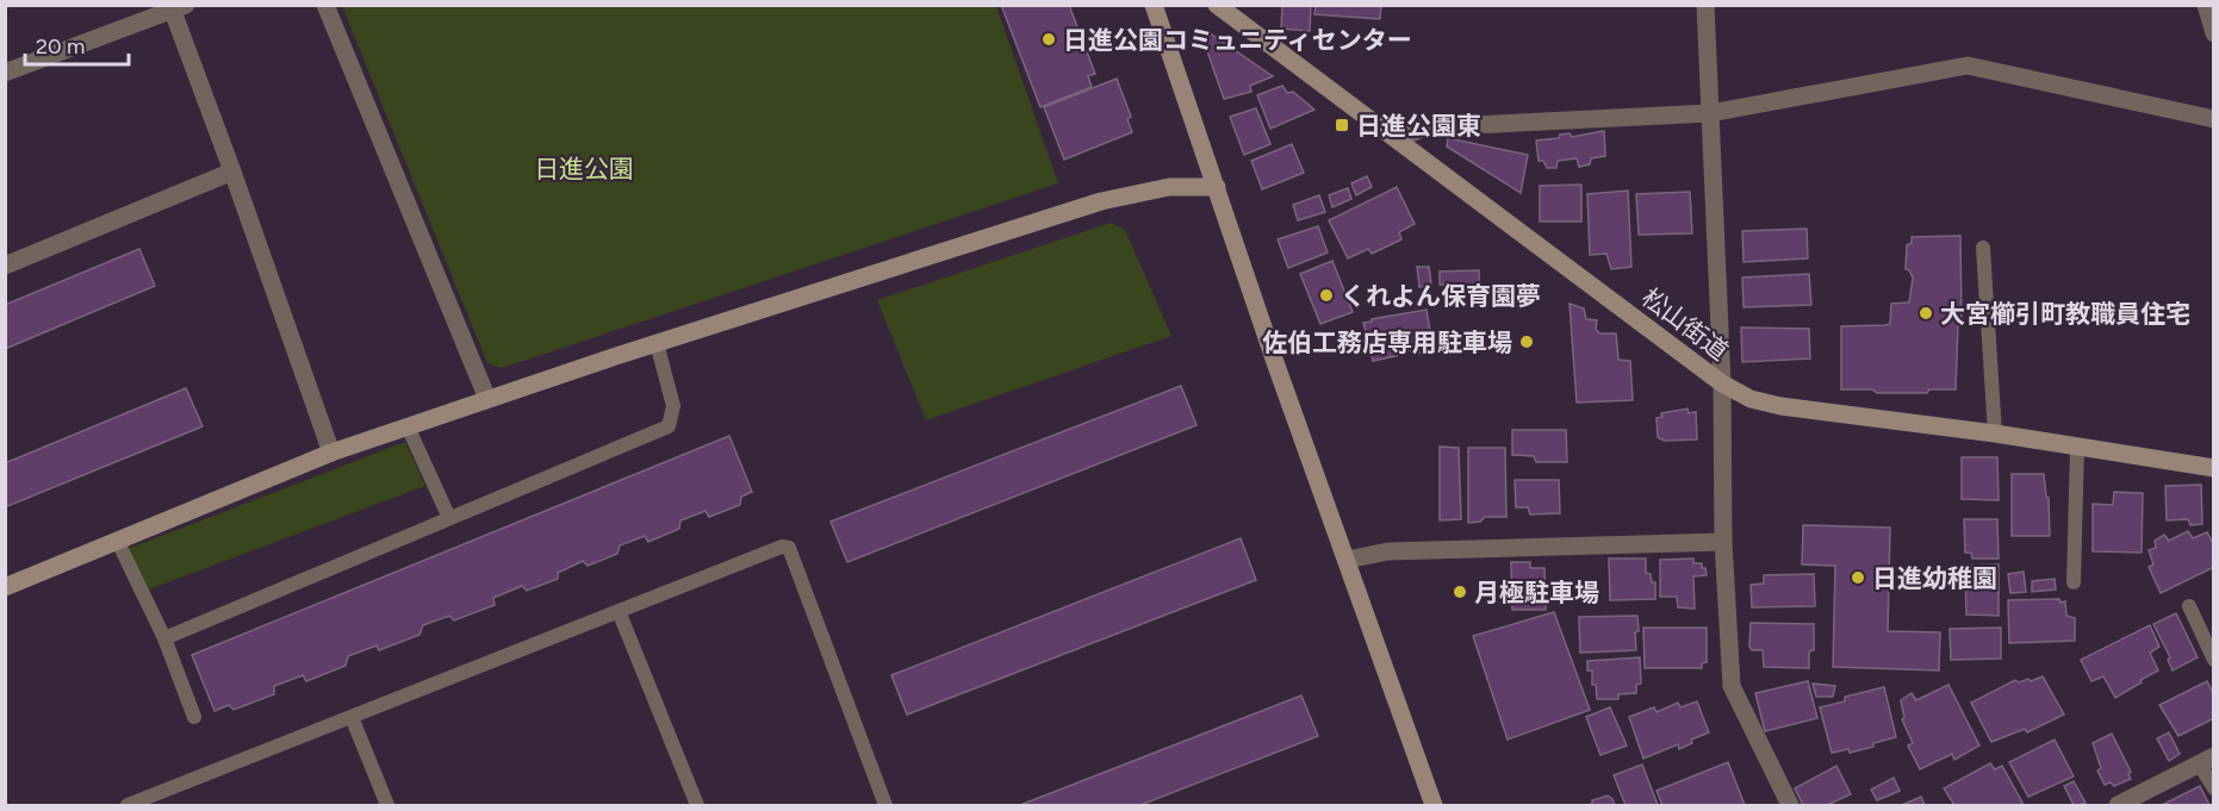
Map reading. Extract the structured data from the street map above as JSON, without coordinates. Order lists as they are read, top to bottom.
{
  "streets": {
    "street": ["松山街道"]
  },
  "parks": ["日進公園"],
  "places": {
    "other": [
      "日進公園コミュニティセンター",
      "くれよん保育園夢",
      "大宮櫛引町教職員住宅",
      "佐伯工務店専用駐車場",
      "日進幼稚園",
      "月極駐車場"
    ],
    "transit": ["日進公園東"]
  },
  "scale_bar": "20 m"
}
